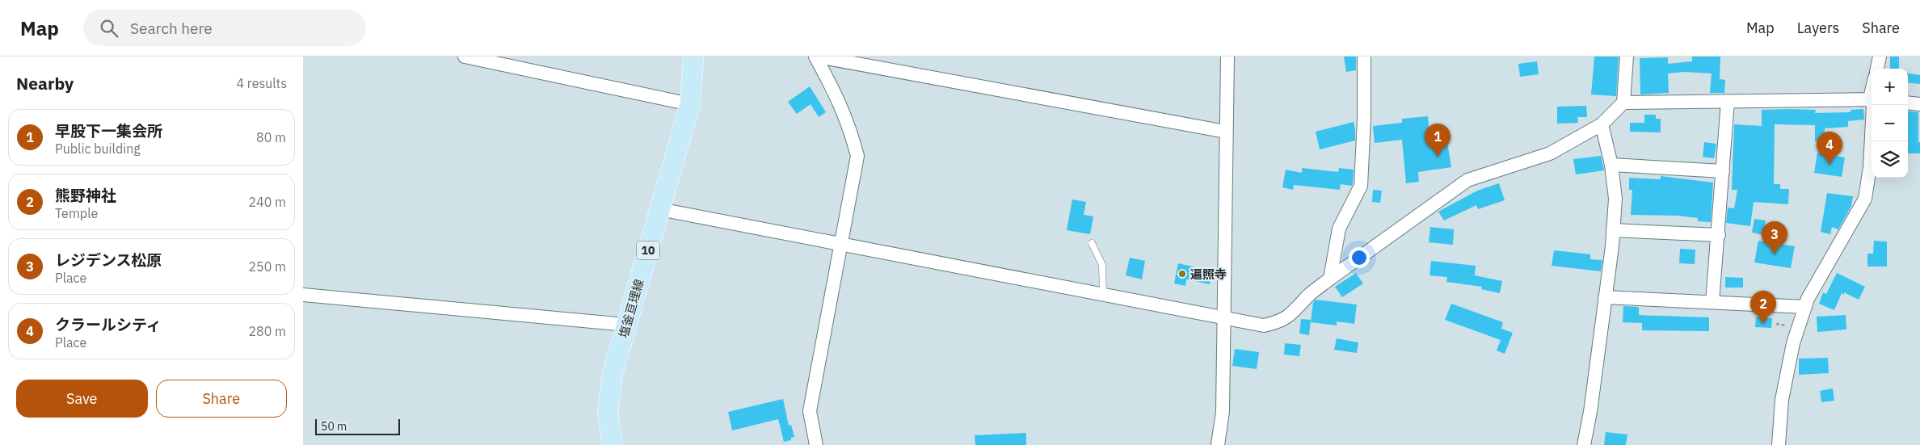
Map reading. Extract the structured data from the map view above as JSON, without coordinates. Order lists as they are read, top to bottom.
{
  "streets": {
    "main road": ["10", "塩釜亘理線"]
  },
  "places": ["遍照寺"],
  "scale_bar": "50 m",
  "page": {
    "header": "Map",
    "search": "Search here",
    "nav": ["Map", "Layers", "Share"],
    "heading": ["Nearby", "4 results"],
    "map_buttons": ["+", "−"],
    "list": [
      {
        "mark": "1",
        "name": "早股下一集会所",
        "note": "Public building",
        "value": "80 m"
      },
      {
        "mark": "2",
        "name": "熊野神社",
        "note": "Temple",
        "value": "240 m"
      },
      {
        "mark": "3",
        "name": "レジデンス松原",
        "note": "Place",
        "value": "250 m"
      },
      {
        "mark": "4",
        "name": "クラールシティ",
        "note": "Place",
        "value": "280 m"
      }
    ],
    "pins": [
      "1",
      "4",
      "3",
      "2"
    ],
    "buttons": ["Save", "Share"],
    "scale": "50 m"
  }
}
